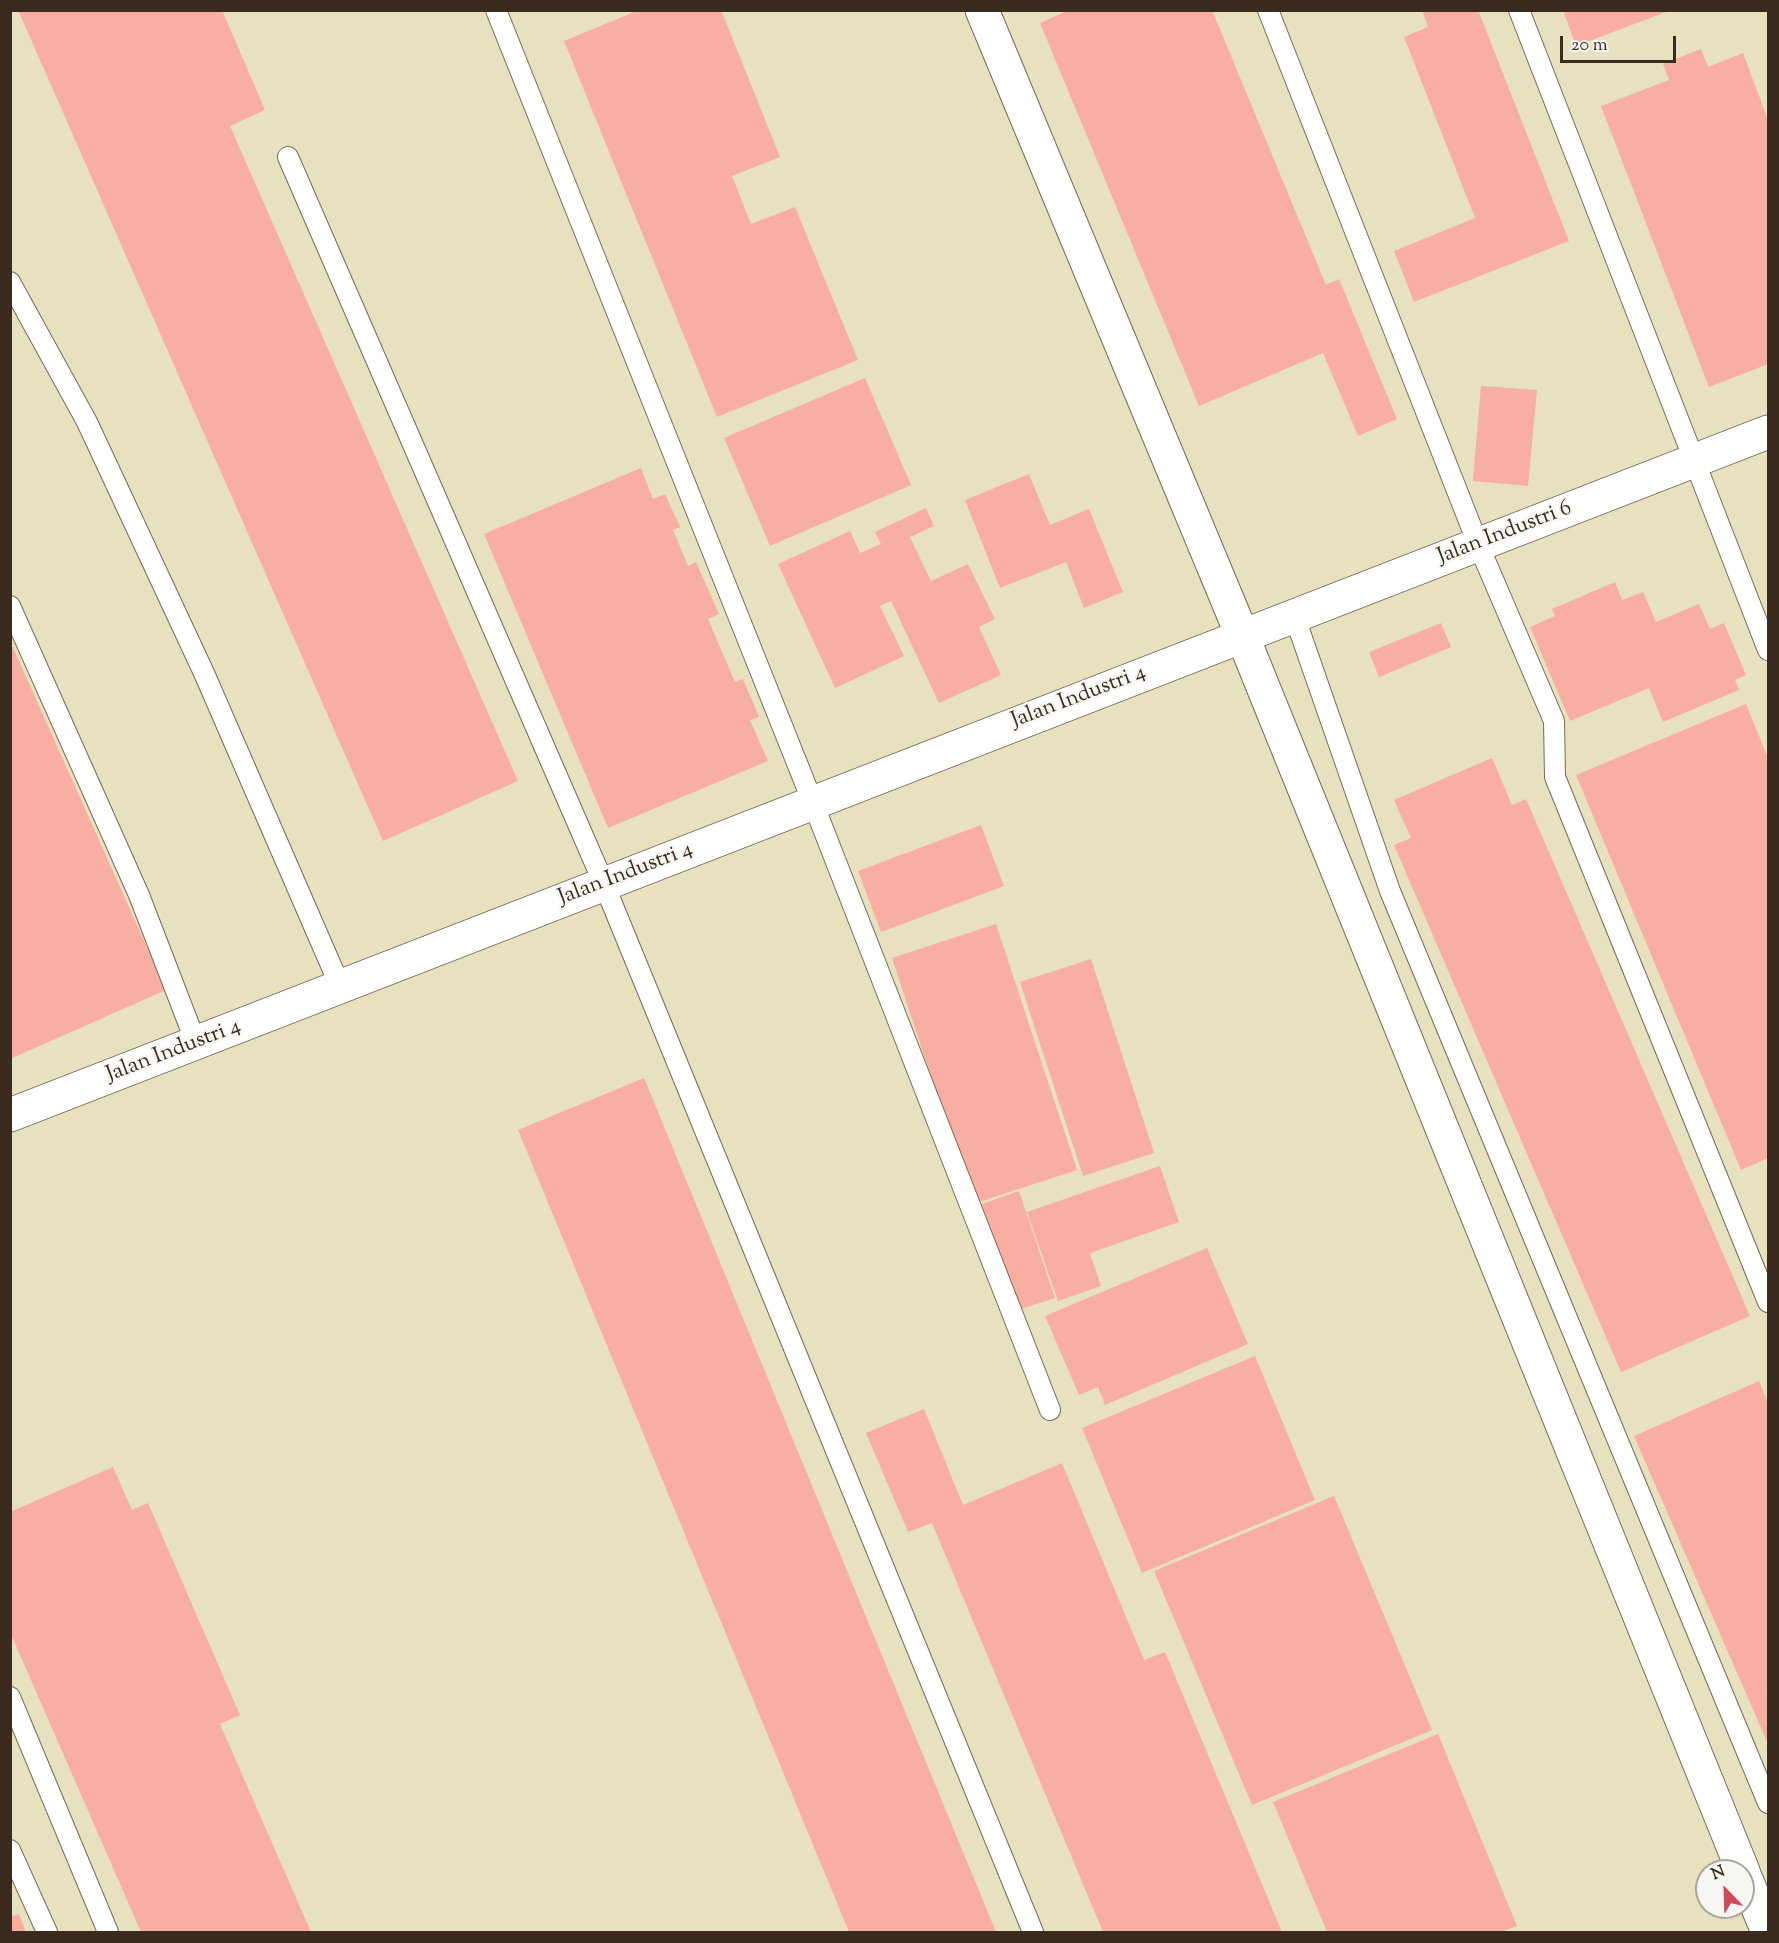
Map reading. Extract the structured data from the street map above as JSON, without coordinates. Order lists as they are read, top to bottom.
{
  "streets": {
    "street": ["Jalan Industri 6", "Jalan Industri 4"]
  },
  "crossings": [
    ["Jalan Industri 6", "Jalan Industri 4"]
  ],
  "scale_bar": "20 m",
  "north": "top left"
}
